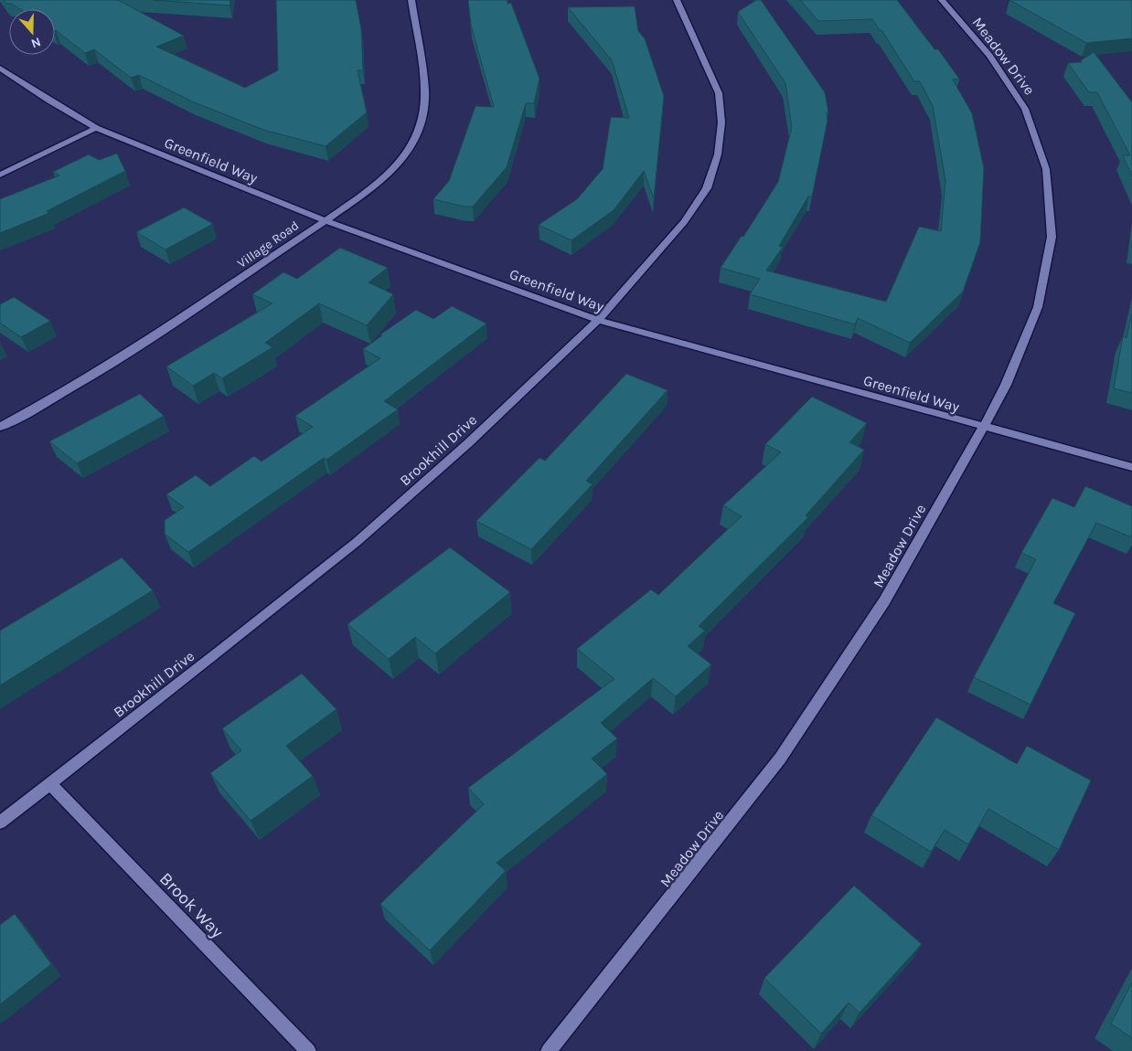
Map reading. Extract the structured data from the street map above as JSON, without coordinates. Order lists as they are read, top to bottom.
{
  "streets": {
    "street": [
      "Meadow Drive",
      "Greenfield Way",
      "Village Road",
      "Brookhill Drive",
      "Brook Way"
    ]
  },
  "crossings": [
    ["Meadow Drive", "Greenfield Way"],
    ["Greenfield Way", "Village Road"],
    ["Greenfield Way", "Brookhill Drive"],
    ["Brookhill Drive", "Brook Way"]
  ],
  "north": "bottom"
}
